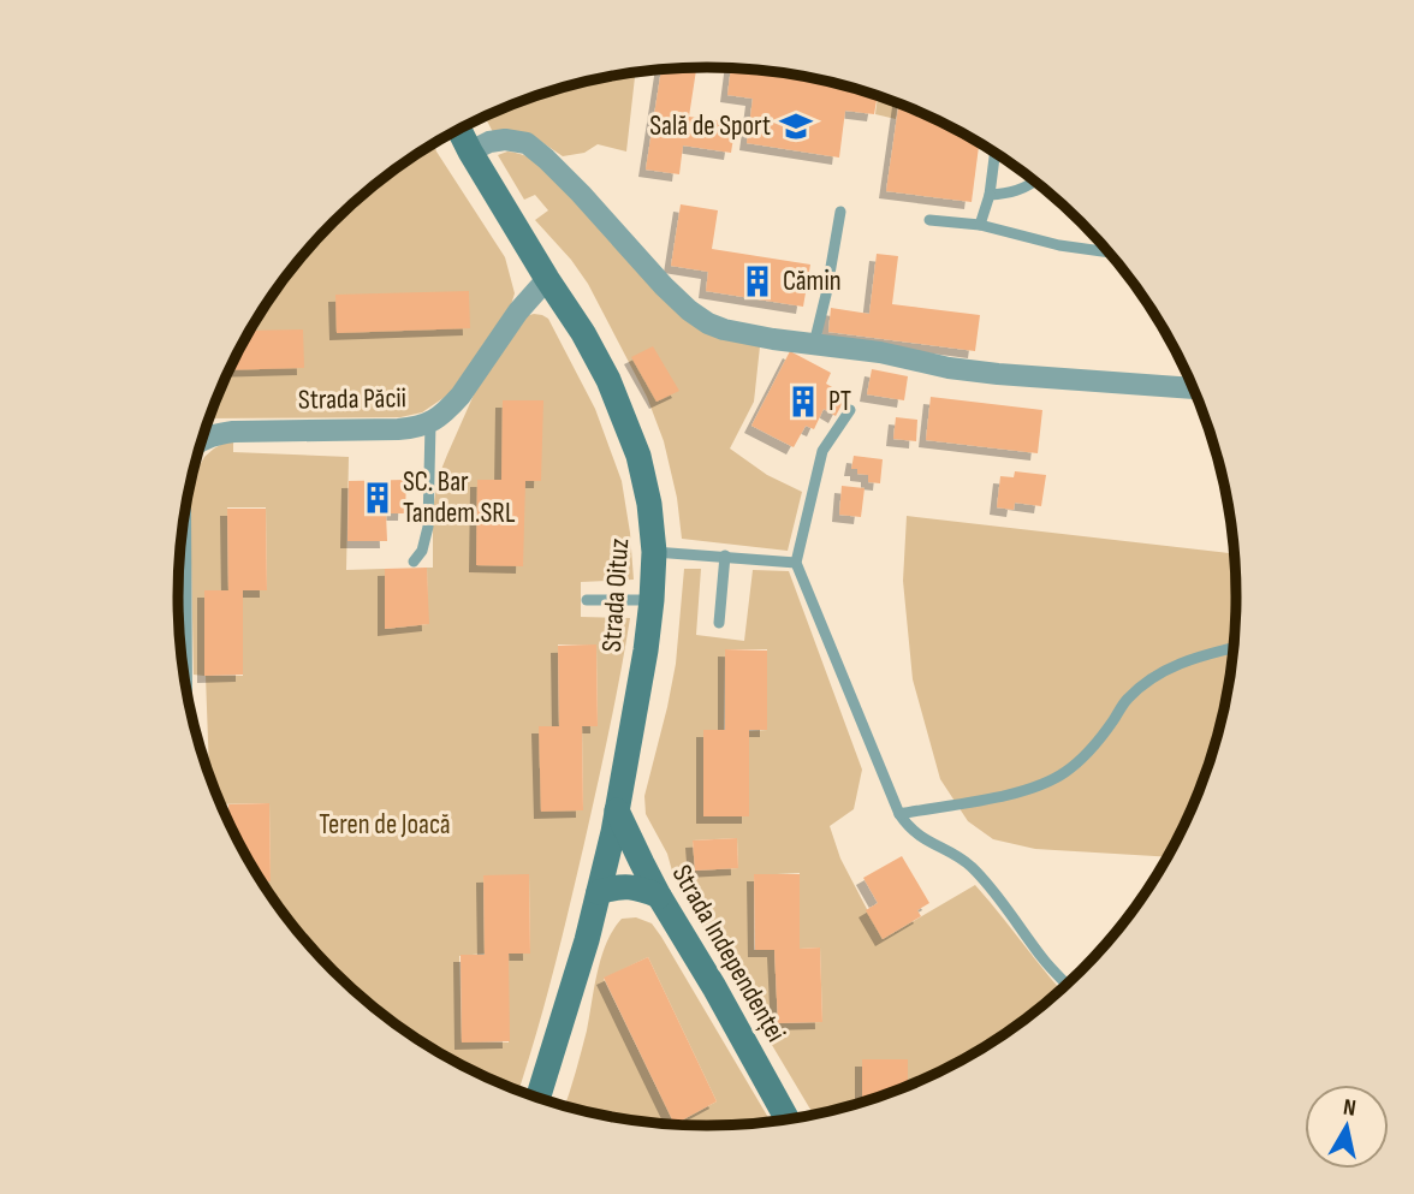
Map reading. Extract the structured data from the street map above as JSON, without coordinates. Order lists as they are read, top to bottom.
{
  "streets": {
    "street": ["Strada Păcii", "Strada Oituz", "Strada Independenței"]
  },
  "crossings": [
    ["Strada Păcii", "Strada Oituz"],
    ["Strada Oituz", "Strada Independenței"]
  ],
  "parks": ["Teren de Joacă"],
  "places": {
    "school or university": ["Sală de Sport"],
    "building": ["Cămin", "PT", "SC. Bar Tandem.SRL"]
  },
  "north": "top"
}
